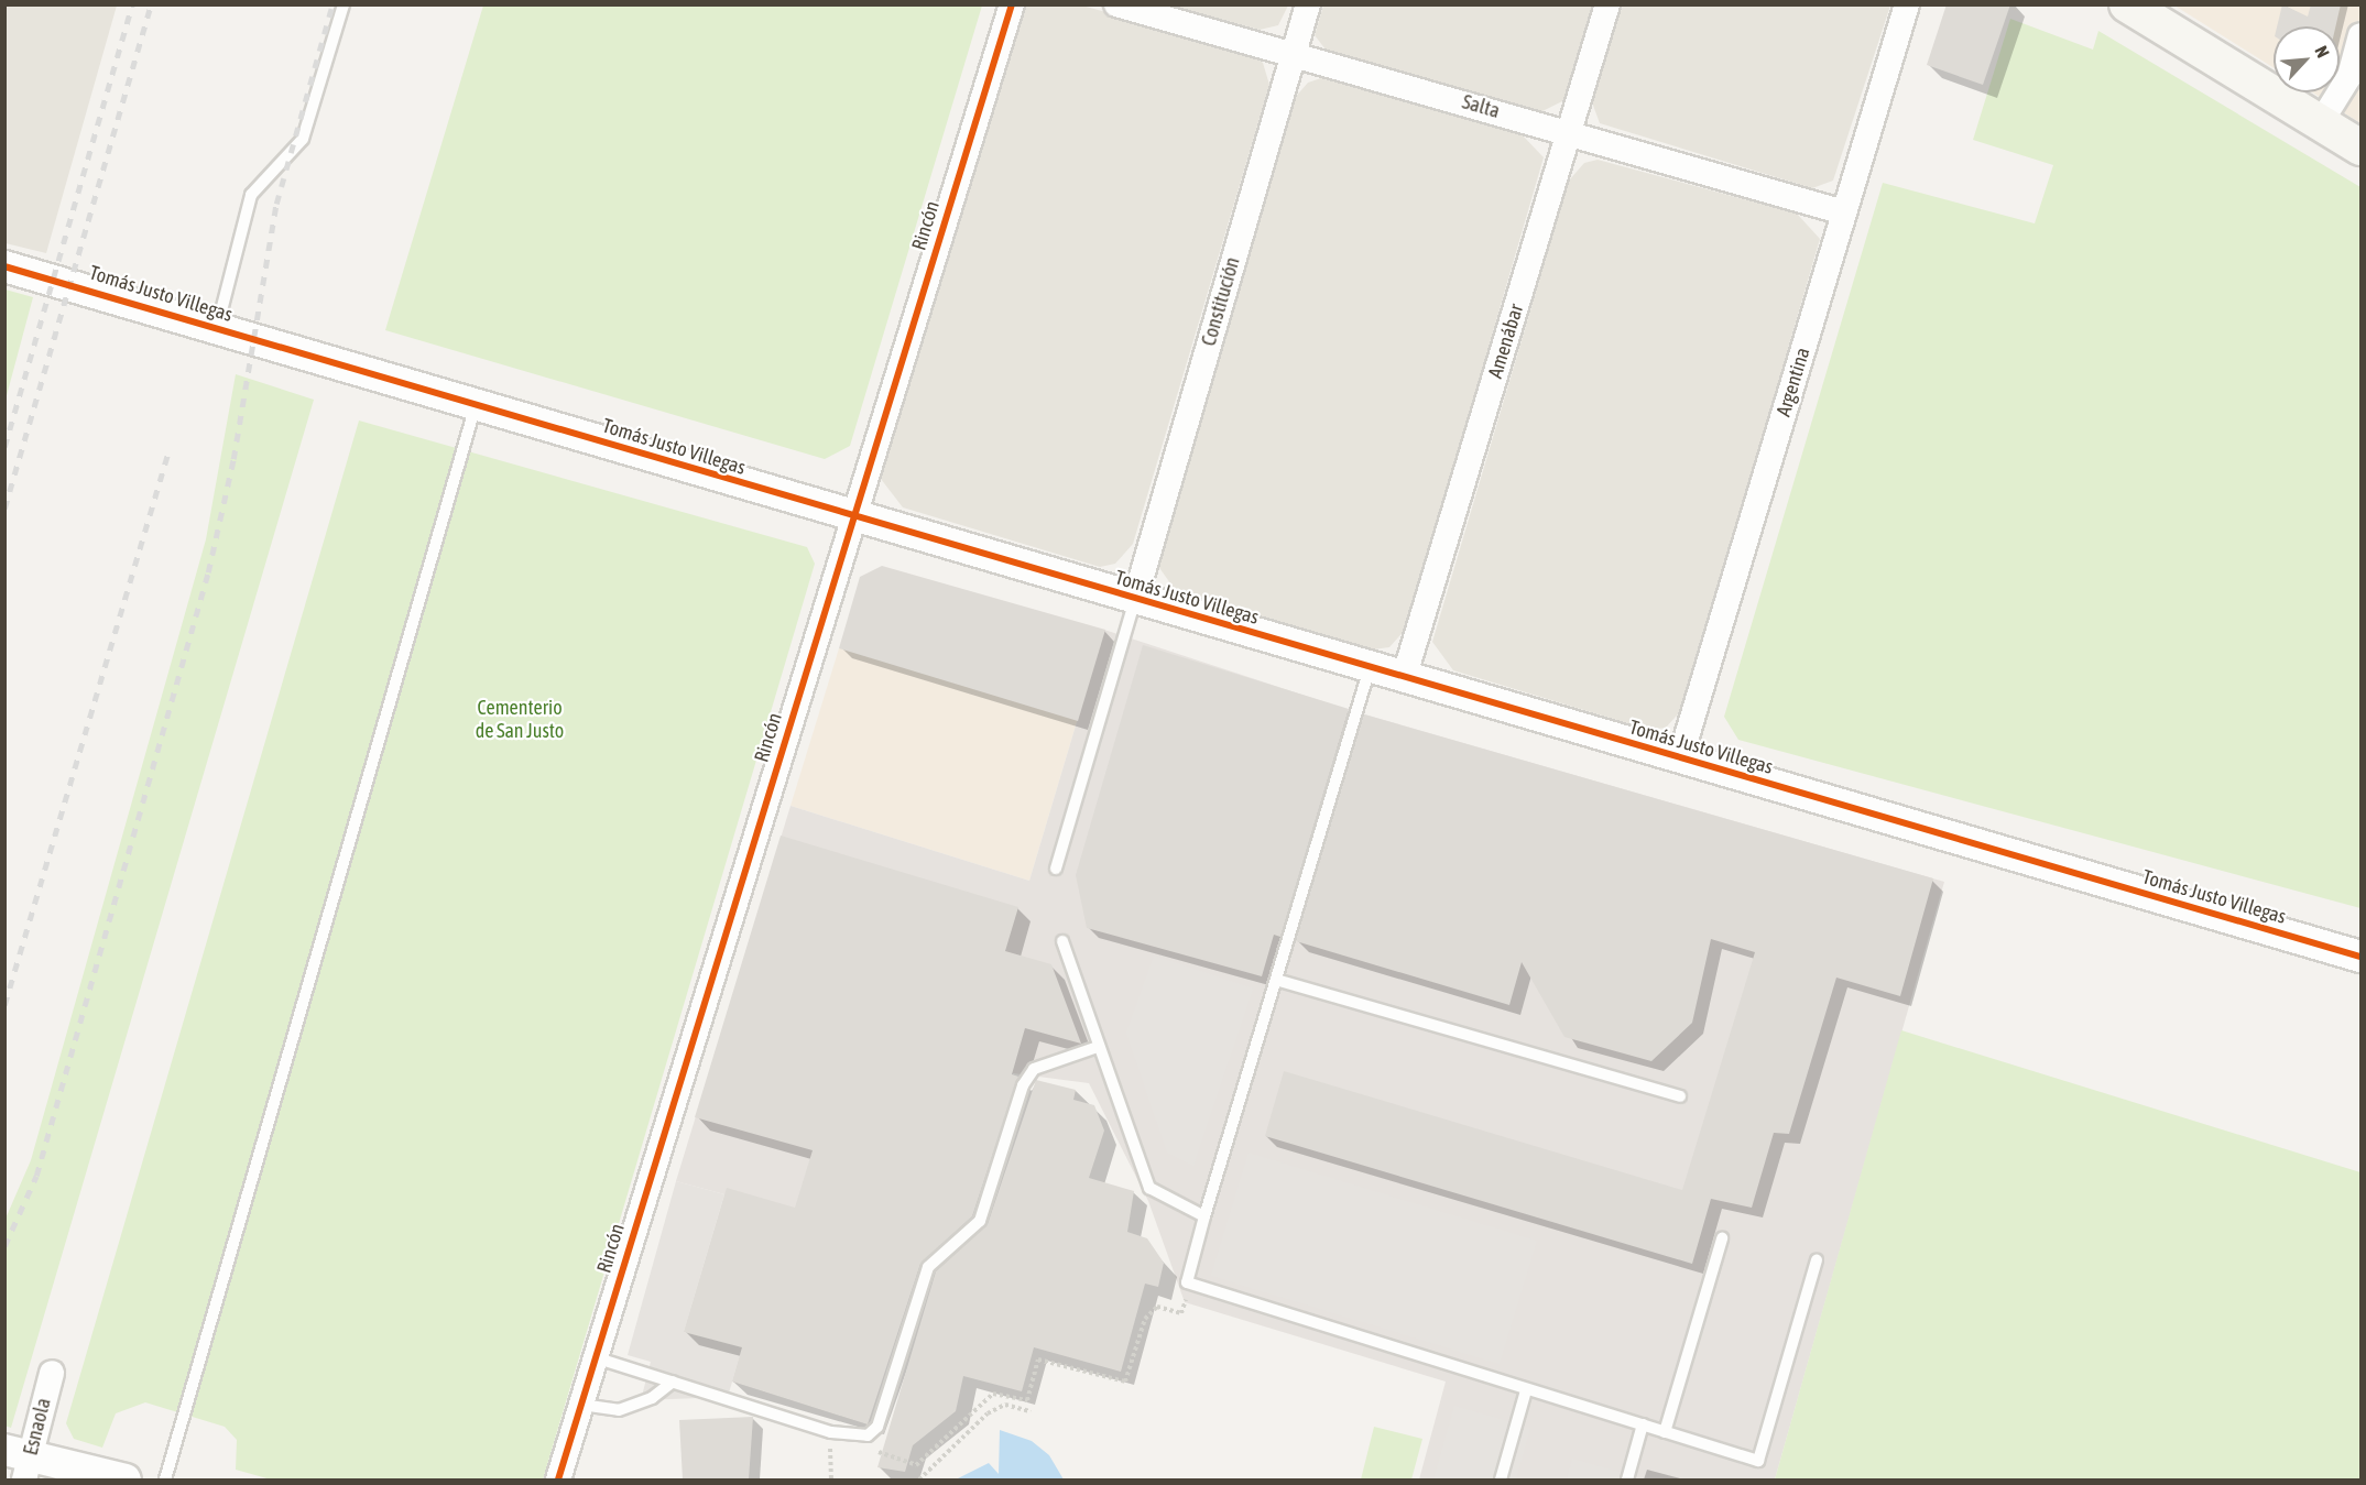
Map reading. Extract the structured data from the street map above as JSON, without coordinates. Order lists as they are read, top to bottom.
{
  "streets": {
    "street": [
      "Salta",
      "Rincón",
      "Tomás Justo Villegas",
      "Constitución",
      "Amenábar",
      "Argentina",
      "Esnaola"
    ]
  },
  "crossings": [
    ["Salta", "Constitución"],
    ["Salta", "Amenábar"],
    ["Salta", "Argentina"],
    ["Rincón", "Tomás Justo Villegas"],
    ["Tomás Justo Villegas", "Constitución"],
    ["Tomás Justo Villegas", "Amenábar"],
    ["Tomás Justo Villegas", "Argentina"]
  ],
  "parks": ["Cementerio de San Justo"],
  "north": "top right"
}
